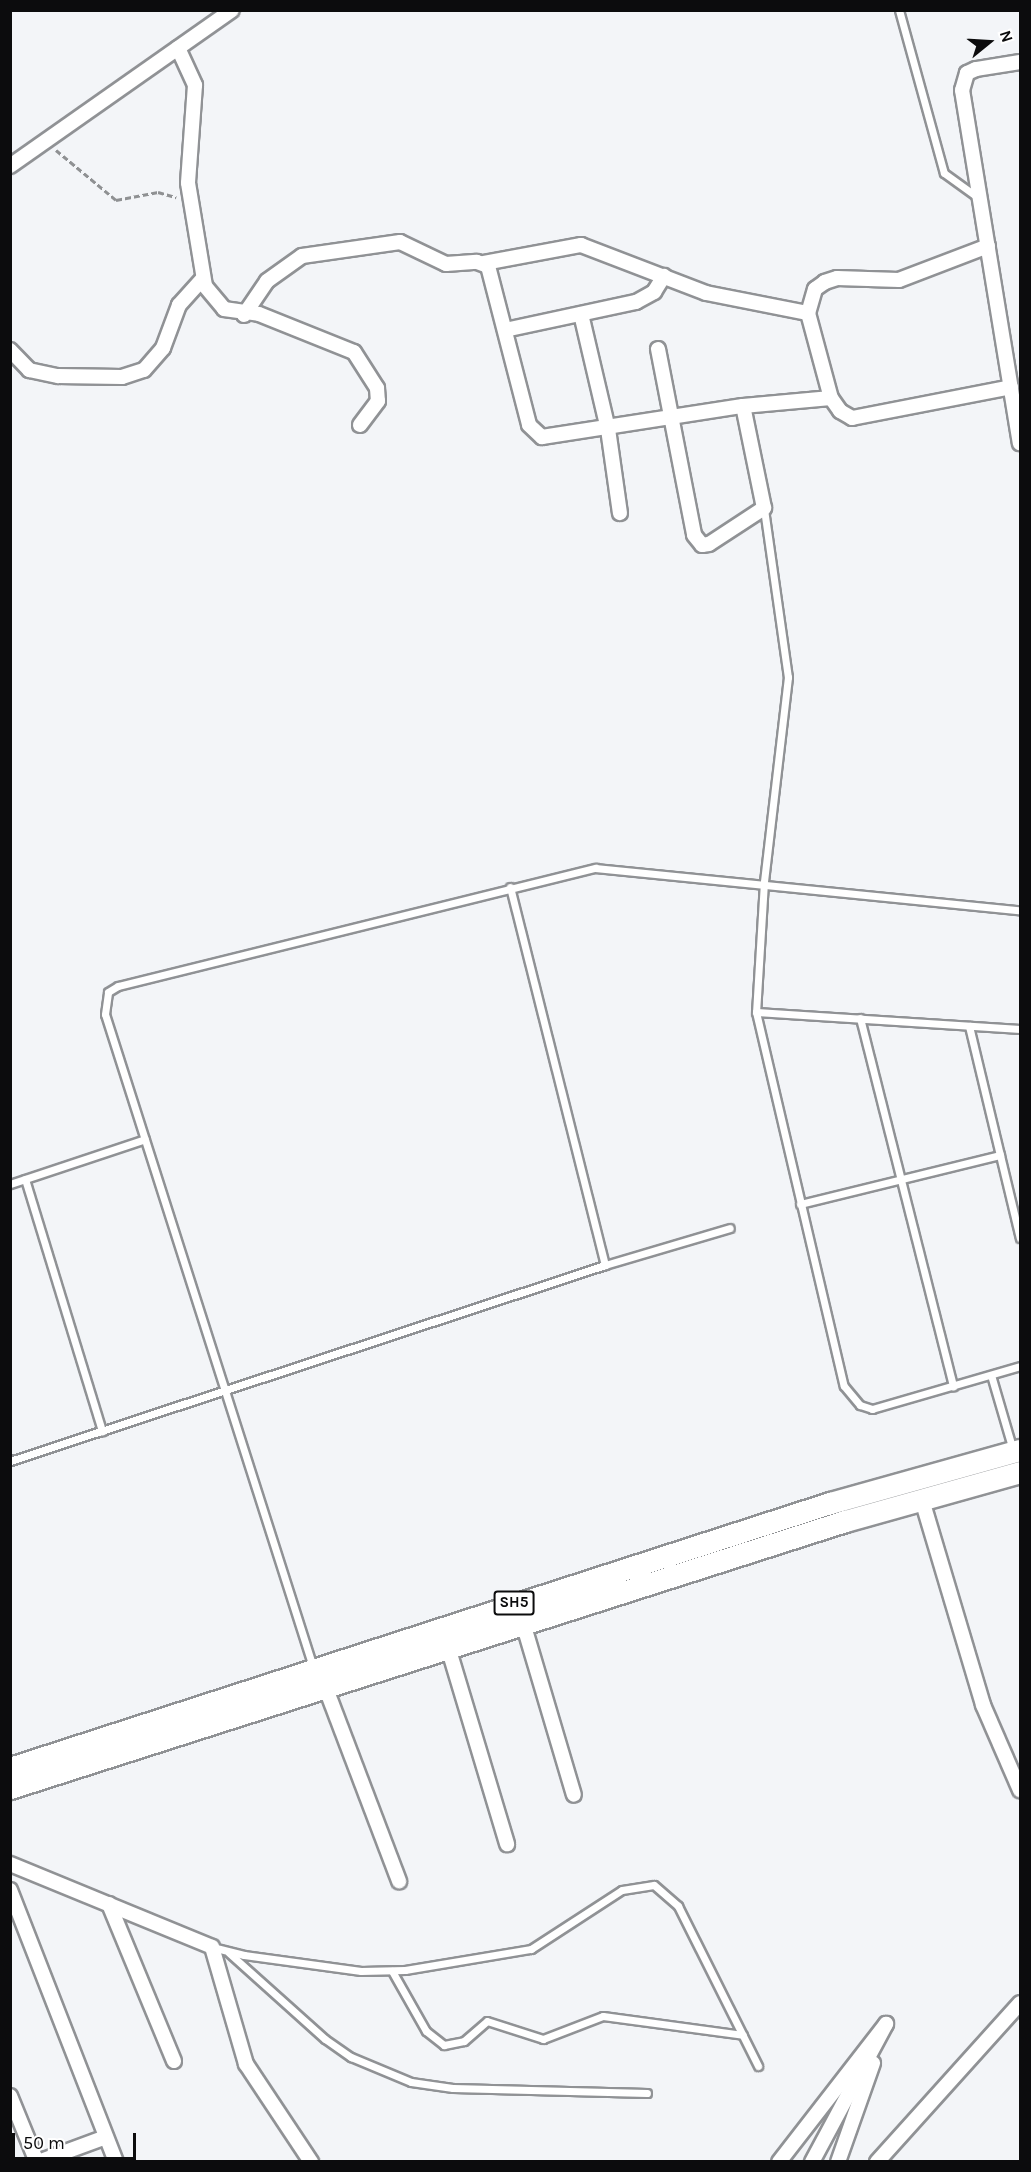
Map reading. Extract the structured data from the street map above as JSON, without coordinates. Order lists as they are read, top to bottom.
{
  "streets": {
    "main road": ["SH5"]
  },
  "scale_bar": "50 m",
  "north": "right"
}
